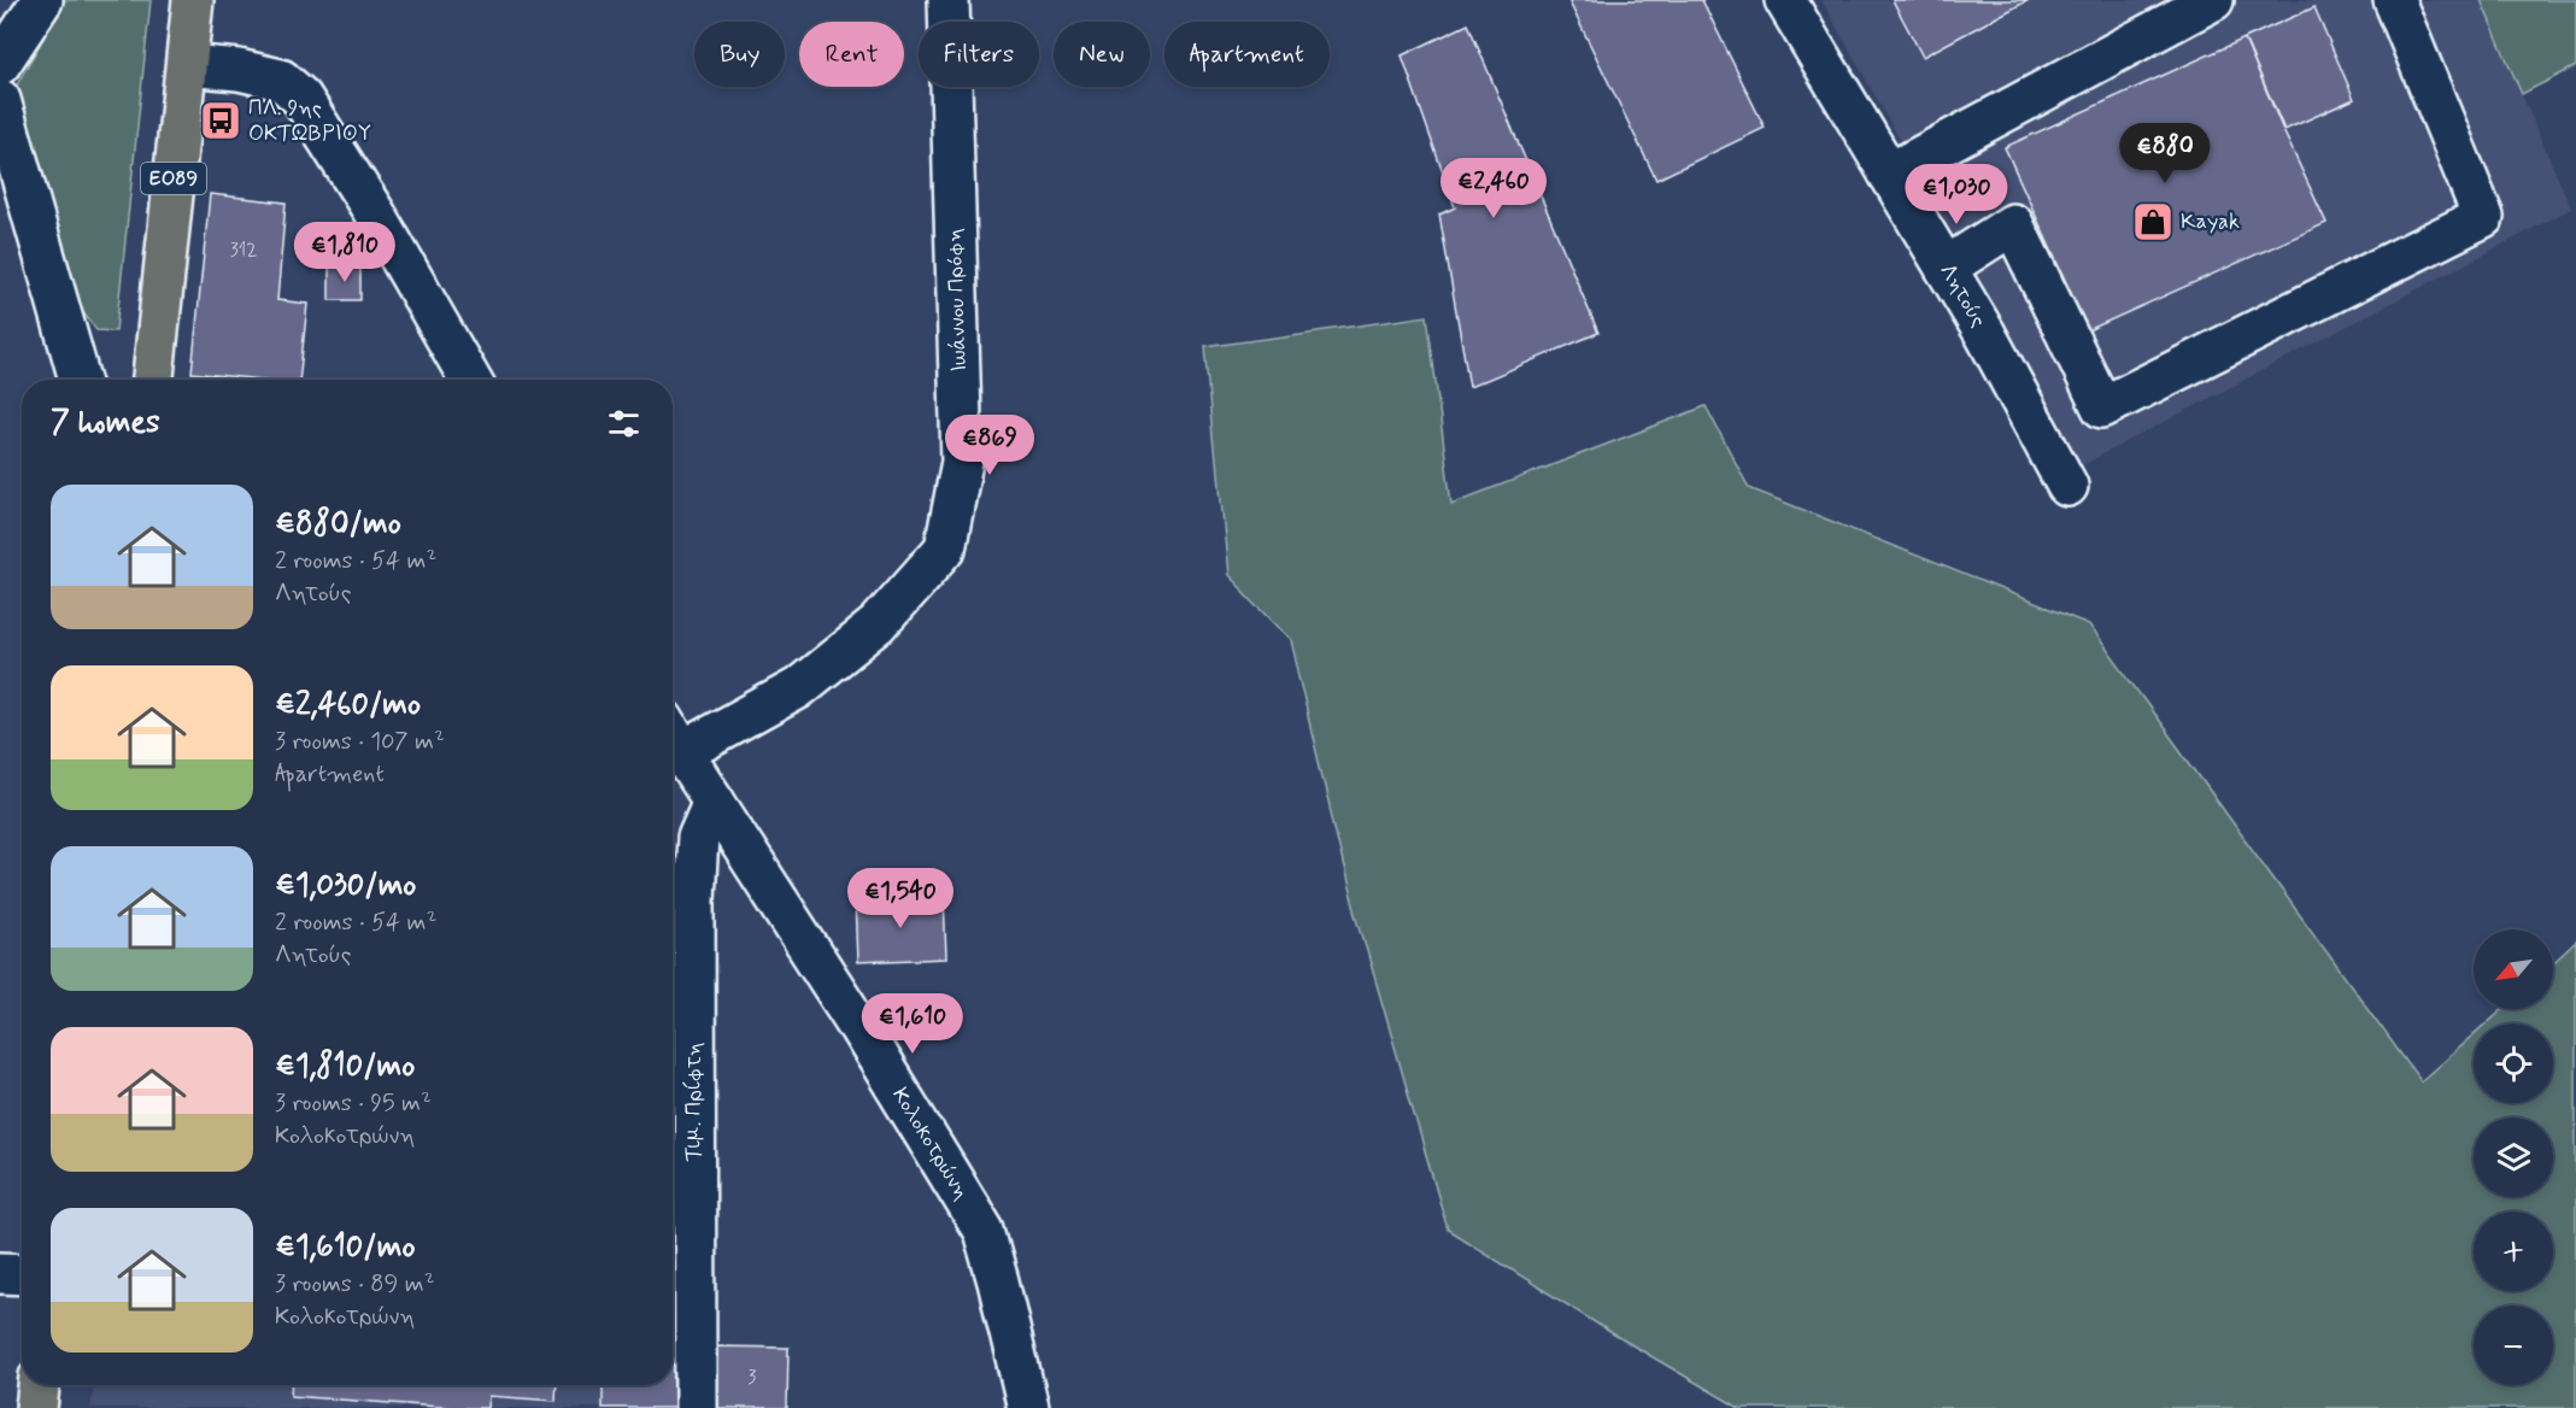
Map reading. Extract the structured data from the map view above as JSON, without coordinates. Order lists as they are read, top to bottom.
{
  "streets": {
    "main road": ["ΕΟ89"],
    "street": [
      "Λητούς",
      "Ιωάννου Πρόφη",
      "Τιμ. Πρίφτη",
      "Κολοκοτρώνη"
    ]
  },
  "crossings": [
    ["Τιμ. Πρίφτη", "Κολοκοτρώνη"]
  ],
  "places": {
    "bus stop": ["ΠΛ. 9ης ΟΚΤΩΒΡΙΟΥ"],
    "shop": ["Kayak"]
  },
  "house_numbers": ["312", "3"],
  "north": "bottom left",
  "page": {
    "chip": [
      "Buy",
      "Rent",
      "Filters",
      "New",
      "Apartment"
    ],
    "price": [
      "€880",
      "€2,460",
      "€1,030",
      "€1,810",
      "€869",
      "€1,540",
      "€1,610"
    ],
    "heading": "7 homes",
    "list": [
      {
        "name": "€880/mo",
        "note": "2 rooms · 54 m² · Λητούς"
      },
      {
        "name": "€2,460/mo",
        "note": "3 rooms · 107 m² · Apartment"
      },
      {
        "name": "€1,030/mo",
        "note": "2 rooms · 54 m² · Λητούς"
      },
      {
        "name": "€1,810/mo",
        "note": "3 rooms · 95 m² · Κολοκοτρώνη"
      },
      {
        "name": "€1,610/mo",
        "note": "3 rooms · 89 m² · Κολοκοτρώνη"
      }
    ],
    "map_buttons": ["+", "−"]
  }
}
